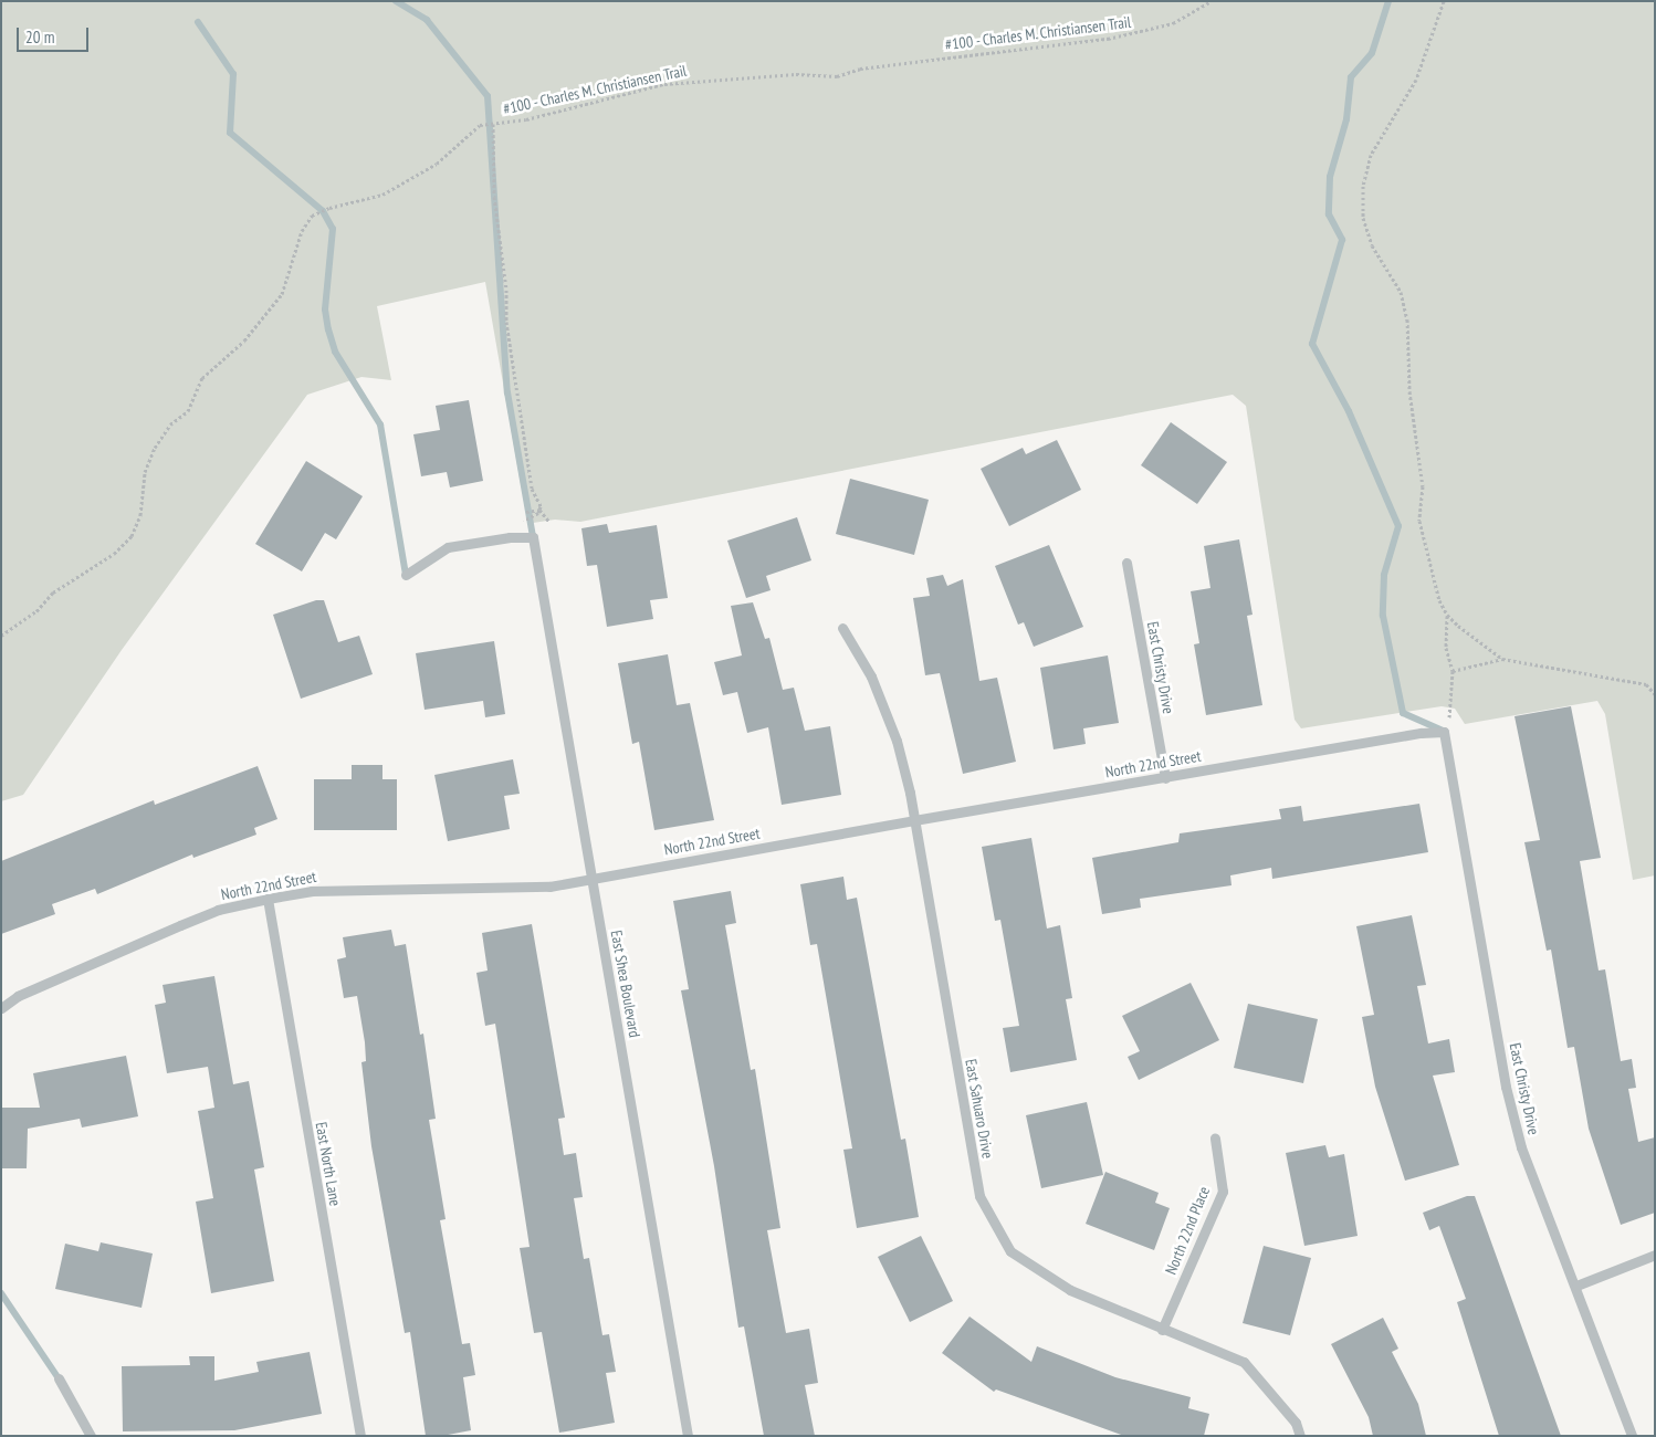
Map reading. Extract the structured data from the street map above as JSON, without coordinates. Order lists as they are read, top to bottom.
{
  "streets": {
    "street": [
      "East Christy Drive",
      "North 22nd Street",
      "East Shea Boulevard",
      "East Sahuaro Drive",
      "East North Lane",
      "North 22nd Place"
    ],
    "path": ["#100 - Charles M. Christiansen Trail"]
  },
  "crossings": [
    ["East Christy Drive", "North 22nd Street"],
    ["North 22nd Street", "East Shea Boulevard"],
    ["North 22nd Street", "East Sahuaro Drive"],
    ["North 22nd Street", "East North Lane"],
    ["East Sahuaro Drive", "North 22nd Place"]
  ],
  "scale_bar": "20 m"
}
